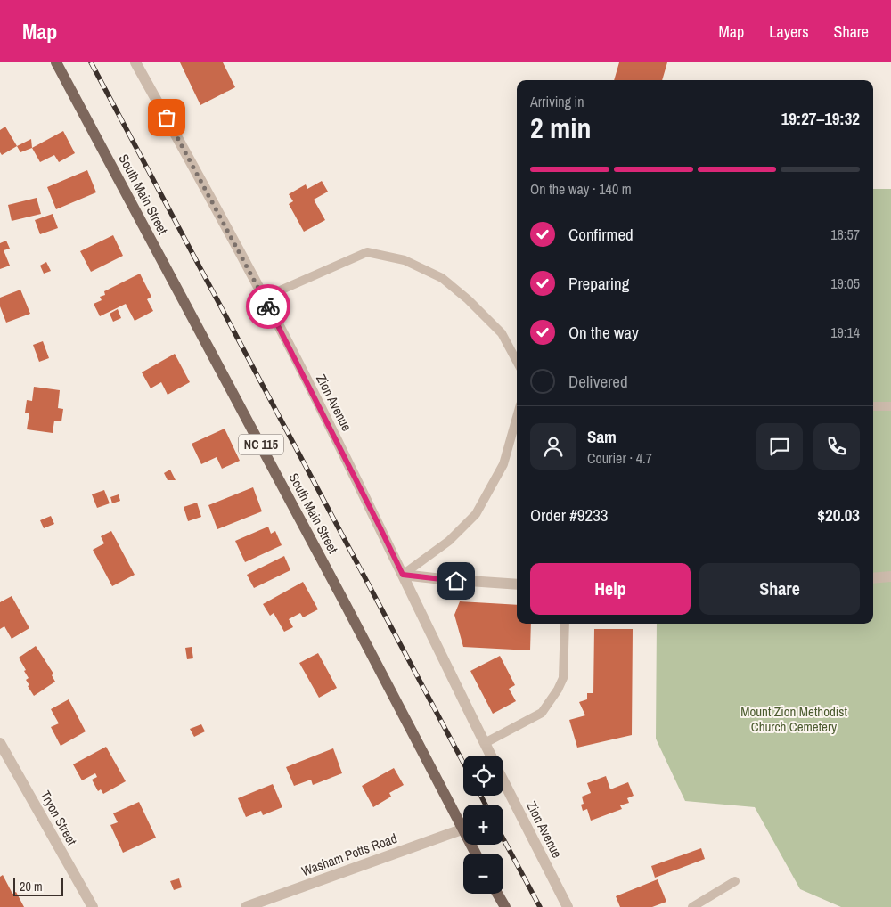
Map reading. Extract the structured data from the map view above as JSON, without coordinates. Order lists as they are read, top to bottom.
{
  "streets": {
    "main road": ["South Main Street", "NC 115"],
    "street": ["Zion Avenue", "Tryon Street", "Washam Potts Road"]
  },
  "crossings": [
    ["South Main Street", "Washam Potts Road"]
  ],
  "parks": ["Mount Zion Methodist Church Cemetery"],
  "scale_bar": "20 m",
  "page": {
    "header": "Map",
    "nav": ["Map", "Layers", "Share"],
    "heading": ["2 min", "Arriving in", "19:27–19:32"],
    "panel": [
      "Sam",
      "Courier · 4.7",
      "Order #9233",
      "$20.03"
    ],
    "bar": "On the way · 140 m",
    "list": [
      ["Confirmed", "18:57"],
      ["Preparing", "19:05"],
      ["On the way", "19:14"],
      "Delivered"
    ],
    "buttons": ["Help", "Share"],
    "map_buttons": ["+", "−"],
    "scale": "20 m"
  }
}
